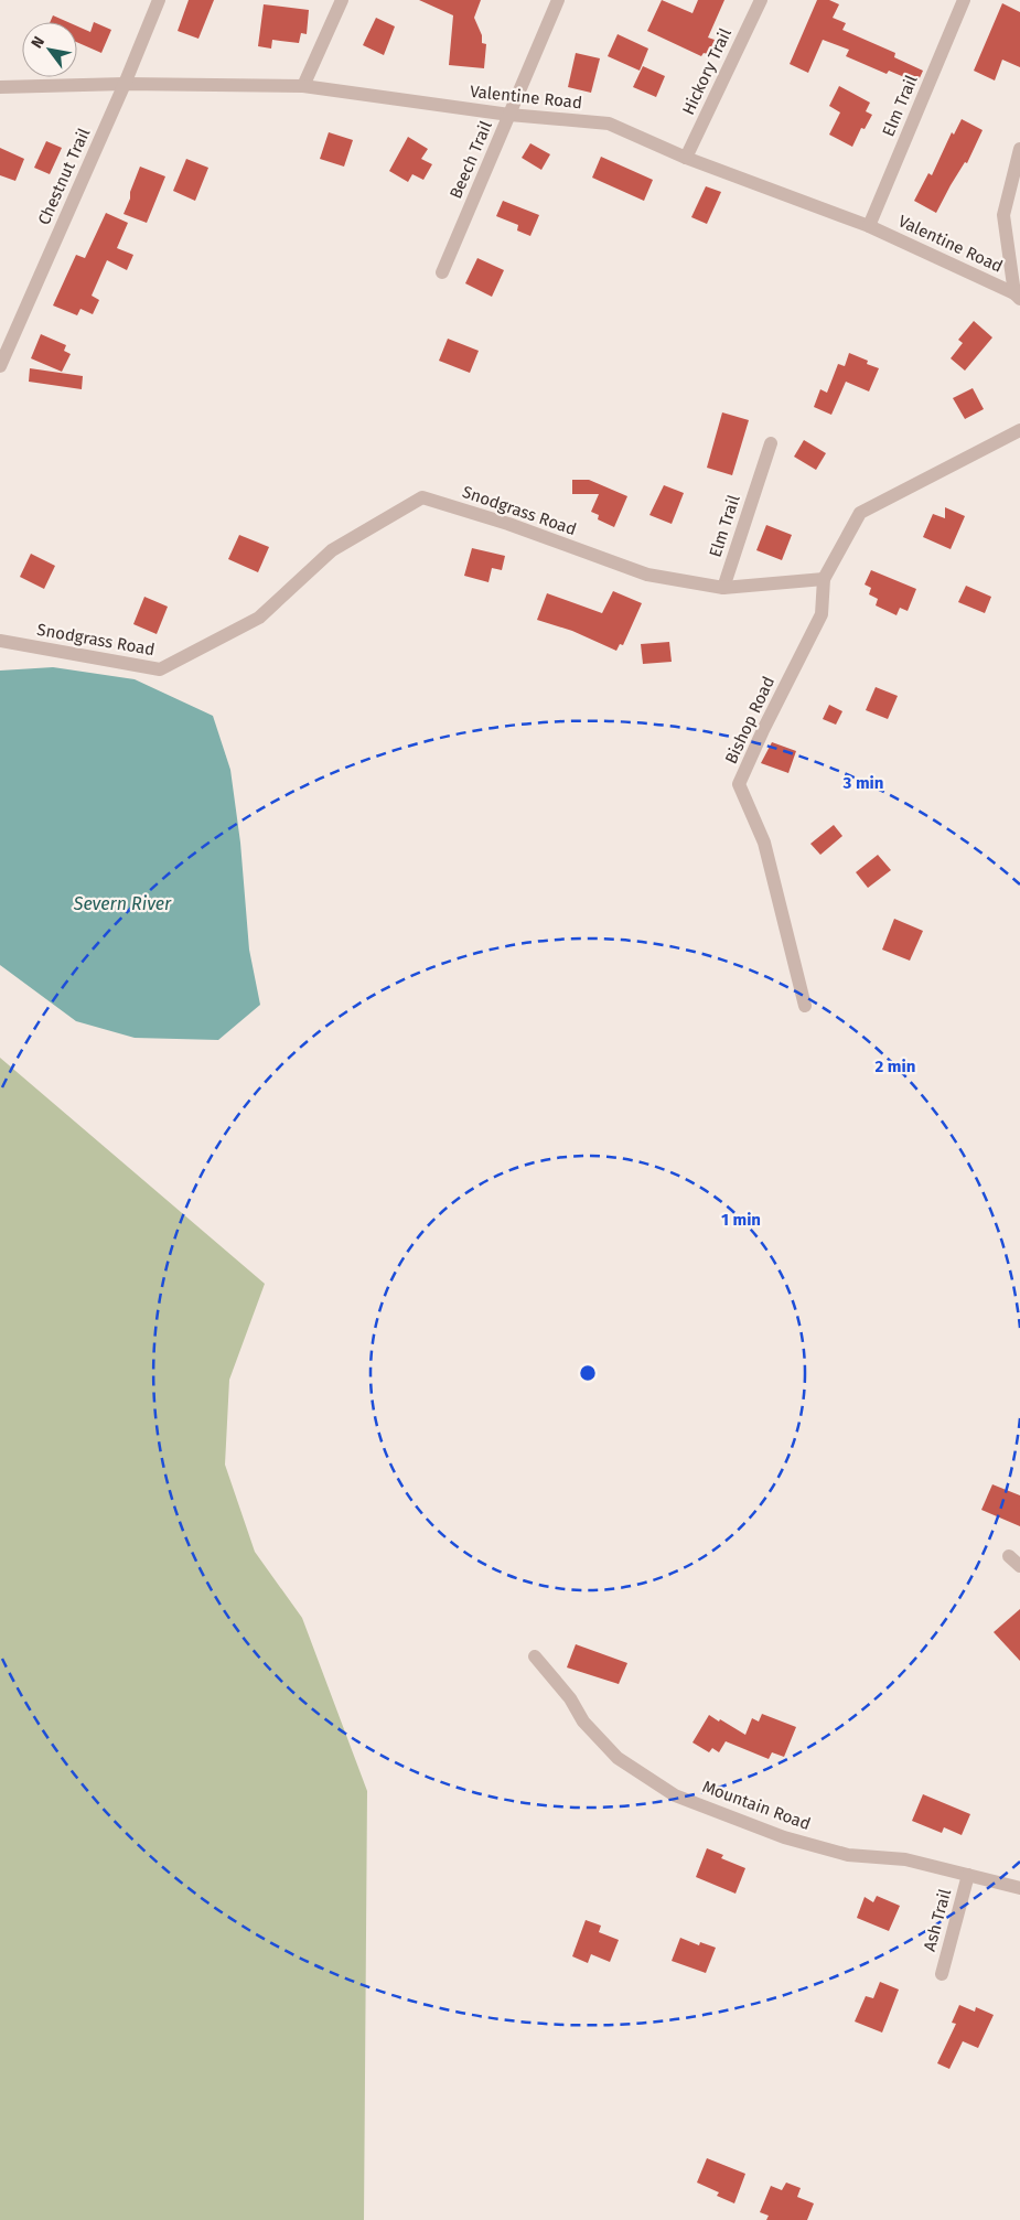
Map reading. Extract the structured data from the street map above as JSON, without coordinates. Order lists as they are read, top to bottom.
{
  "streets": {
    "street": [
      "Hickory Trail",
      "Valentine Road",
      "Elm Trail",
      "Beech Trail",
      "Chestnut Trail",
      "Snodgrass Road",
      "Bishop Road",
      "Mountain Road",
      "Ash Trail"
    ]
  },
  "crossings": [
    ["Hickory Trail", "Valentine Road"],
    ["Valentine Road", "Elm Trail"],
    ["Valentine Road", "Beech Trail"],
    ["Valentine Road", "Chestnut Trail"],
    ["Elm Trail", "Snodgrass Road"],
    ["Snodgrass Road", "Bishop Road"],
    ["Mountain Road", "Ash Trail"]
  ],
  "water": ["Severn River"],
  "north": "top left",
  "rings": ["3 min", "2 min", "1 min"]
}
